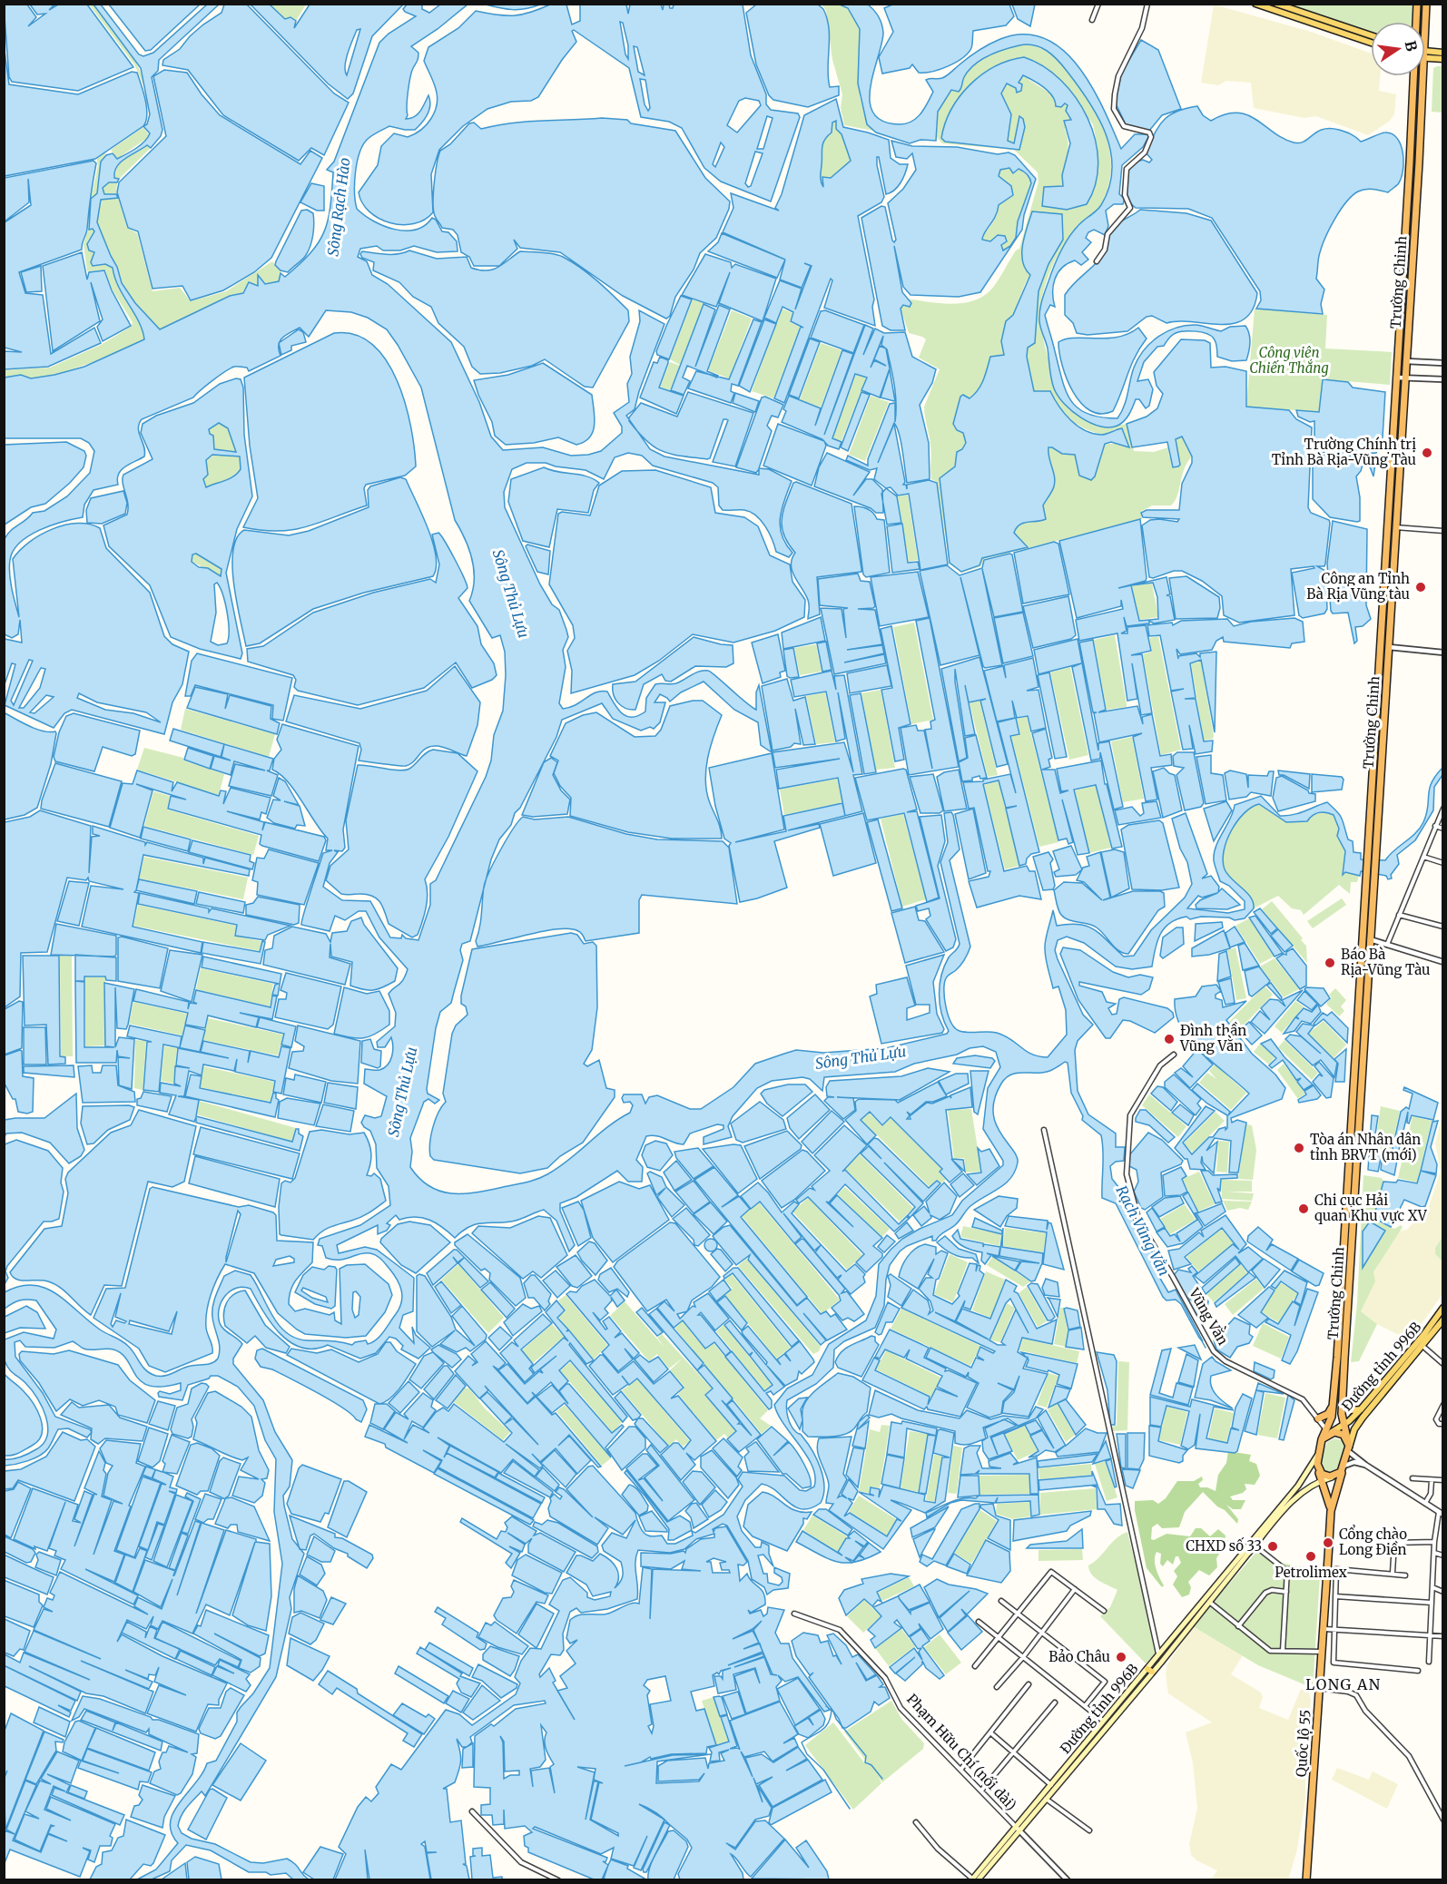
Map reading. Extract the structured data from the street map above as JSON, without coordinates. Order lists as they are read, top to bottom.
{
  "streets": {
    "highway": ["Trường Chinh", "Quốc lộ 55"],
    "main road": ["Đường tỉnh 996B"],
    "street": ["Vũng Vằn", "Phạm Hữu Chí (nối dài)"]
  },
  "crossings": [
    ["Trường Chinh", "Vũng Vằn"],
    ["Trường Chinh", "Đường tỉnh 996B"],
    ["Trường Chinh", "Quốc lộ 55"],
    ["Vũng Vằn", "Đường tỉnh 996B"],
    ["Vũng Vằn", "Quốc lộ 55"],
    ["Đường tỉnh 996B", "Quốc lộ 55"],
    ["Đường tỉnh 996B", "Phạm Hữu Chí (nối dài)"]
  ],
  "districts": ["LONG AN"],
  "water": ["Sông Rạch Hào", "Sông Thủ Lựu", "Rạch Vũng Vằn"],
  "parks": ["Công viên Chiến Thắng"],
  "places": [
    "Trường Chính trị Tỉnh Bà Rịa-Vũng Tàu",
    "Công an Tỉnh Bà Rịa Vũng tàu",
    "Báo Bà Rịa-Vũng Tàu",
    "Đình thần Vũng Vằn",
    "Tòa án Nhân dân tỉnh BRVT (mới)",
    "Chi cục Hải quan Khu vực XV",
    "Cổng chào Long Điền",
    "CHXD số 33",
    "Petrolimex",
    "Bảo Châu"
  ],
  "north": "right"
}
